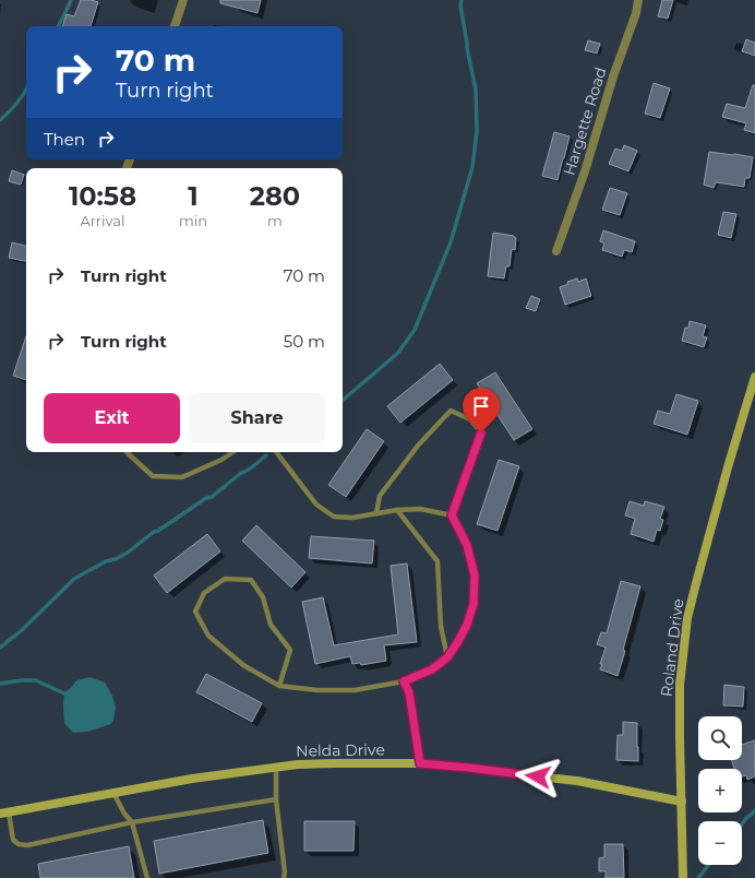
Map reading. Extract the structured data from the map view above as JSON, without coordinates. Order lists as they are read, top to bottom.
{
  "streets": {
    "street": ["Hargette Road", "Roland Drive", "Nelda Drive"]
  },
  "crossings": [
    ["Roland Drive", "Nelda Drive"]
  ],
  "page": {
    "turn": ["70 m", "Turn right"],
    "then": "Then",
    "eta": [
      "10:58",
      "Arrival",
      "1",
      "min",
      "280",
      "m"
    ],
    "list": [
      {
        "name": "Turn right",
        "value": "70 m"
      },
      {
        "name": "Turn right",
        "value": "50 m"
      }
    ],
    "buttons": ["Exit", "Share"],
    "map_buttons": ["+", "−"]
  }
}
